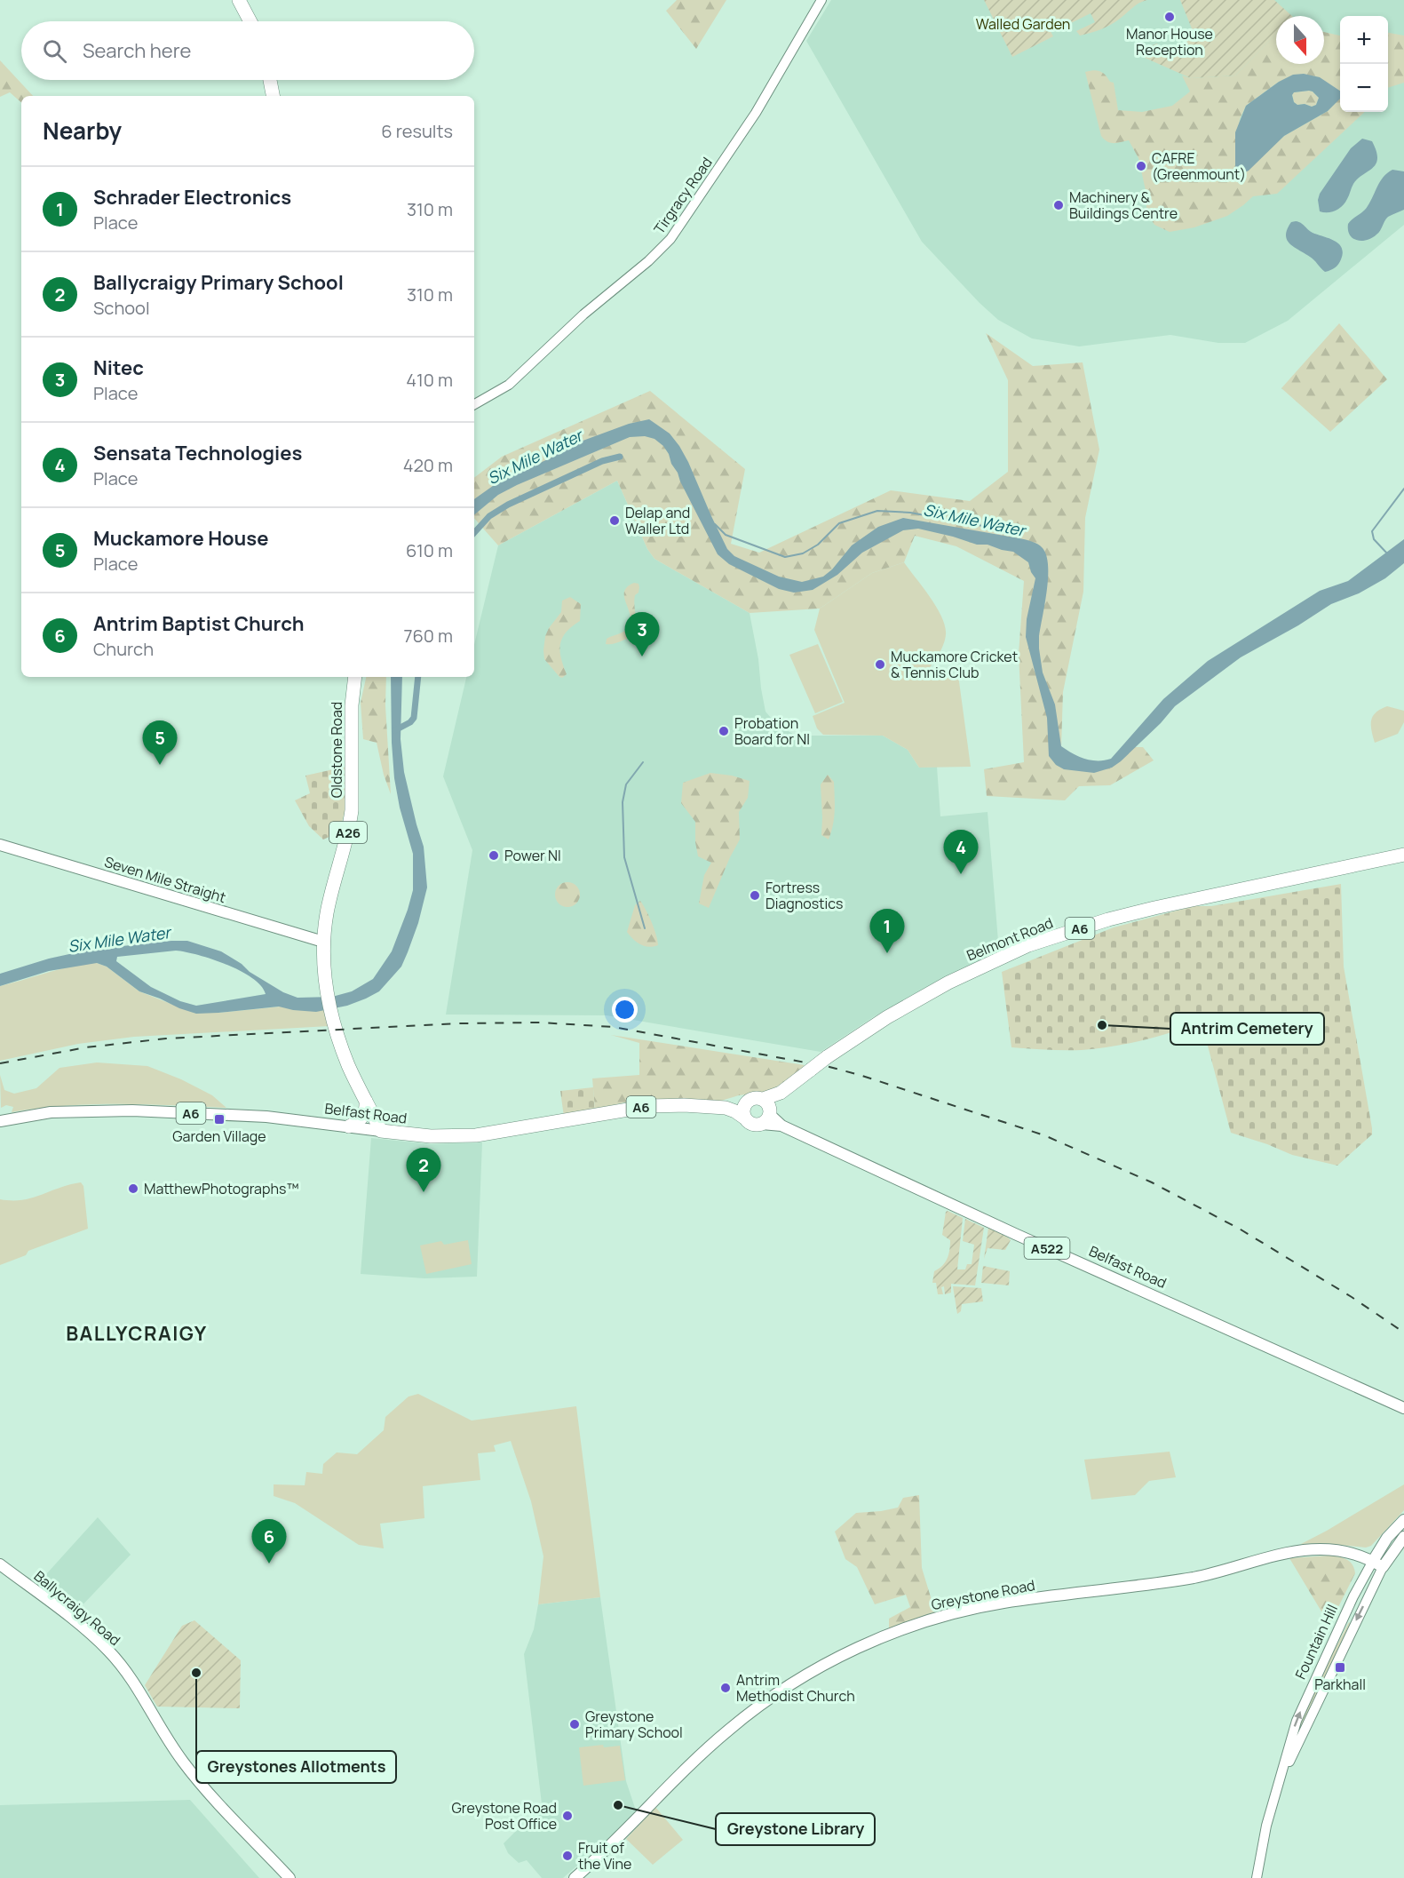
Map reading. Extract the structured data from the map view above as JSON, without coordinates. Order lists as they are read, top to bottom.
{
  "streets": {
    "highway": [
      "Oldstone Road",
      "A26",
      "A6",
      "Belmont Road",
      "Belfast Road"
    ],
    "main road": [
      "Seven Mile Straight",
      "A522",
      "Greystone Road",
      "Ballycraigy Road",
      "Fountain Hill"
    ],
    "street": ["Tirgracy Road"]
  },
  "crossings": [
    ["Oldstone Road", "Seven Mile Straight"],
    ["Oldstone Road", "Belfast Road"],
    ["A6", "Belmont Road"],
    ["A6", "Belfast Road"],
    ["Belmont Road", "Belfast Road"],
    ["Greystone Road", "Fountain Hill"]
  ],
  "districts": ["BALLYCRAIGY"],
  "water": ["Six Mile Water"],
  "parks": ["Walled Garden"],
  "places": {
    "other": [
      "Manor House Reception",
      "CAFRE (Greenmount)",
      "Machinery & Buildings Centre",
      "Delap and Waller Ltd",
      "Muckamore Cricket & Tennis Club",
      "Probation Board for NI",
      "Power NI",
      "Fortress Diagnostics",
      "Antrim Cemetery",
      "MatthewPhotographs™",
      "Greystones Allotments",
      "Antrim Methodist Church",
      "Greystone Primary School",
      "Greystone Library",
      "Greystone Road Post Office",
      "Fruit of the Vine"
    ],
    "transit": ["Garden Village", "Parkhall"]
  },
  "north": "bottom",
  "page": {
    "map_buttons": ["+", "−"],
    "search": "Search here",
    "heading": ["Nearby", "6 results"],
    "list": [
      {
        "mark": "1",
        "name": "Schrader Electronics",
        "note": "Place",
        "value": "310 m"
      },
      {
        "mark": "2",
        "name": "Ballycraigy Primary School",
        "note": "School",
        "value": "310 m"
      },
      {
        "mark": "3",
        "name": "Nitec",
        "note": "Place",
        "value": "410 m"
      },
      {
        "mark": "4",
        "name": "Sensata Technologies",
        "note": "Place",
        "value": "420 m"
      },
      {
        "mark": "5",
        "name": "Muckamore House",
        "note": "Place",
        "value": "610 m"
      },
      {
        "mark": "6",
        "name": "Antrim Baptist Church",
        "note": "Church",
        "value": "760 m"
      }
    ],
    "pins": [
      "3",
      "5",
      "4",
      "1",
      "2",
      "6"
    ]
  }
}
